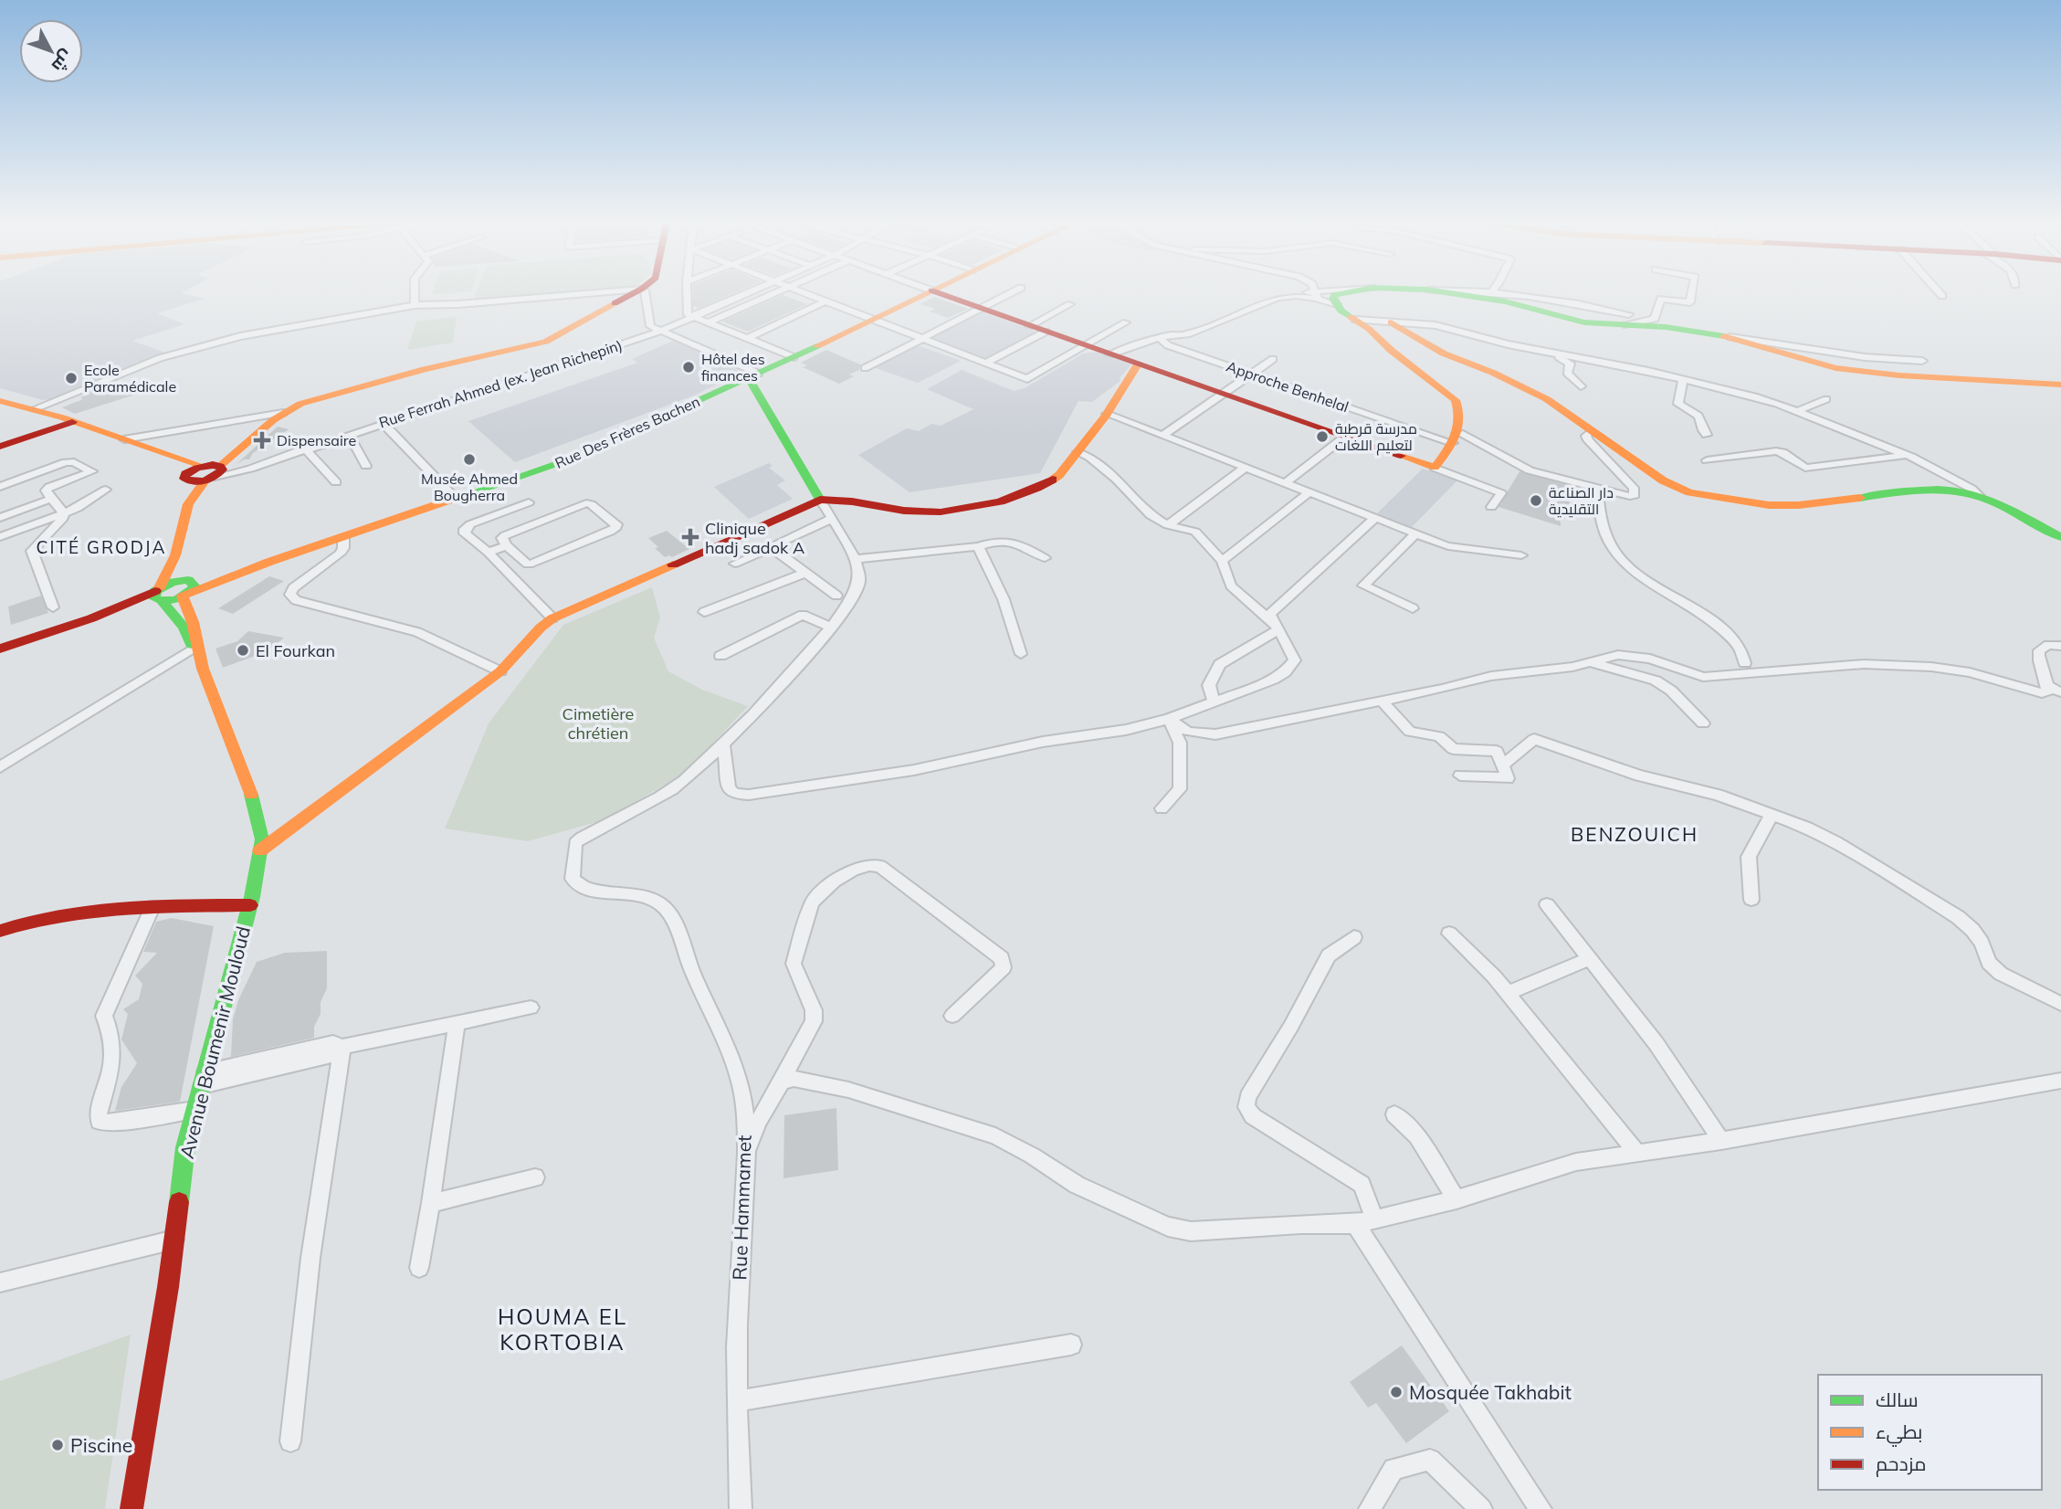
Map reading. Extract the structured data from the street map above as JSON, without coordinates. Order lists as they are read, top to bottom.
{
  "streets": {
    "street": [
      "Rue Ferrah Ahmed (ex. Jean Richepin)",
      "Approche Benhelal",
      "Rue Des Frères Bachen",
      "Avenue Boumenir Mouloud",
      "Rue Hammamet"
    ]
  },
  "districts": ["CITÉ GRODJA", "BENZOUICH", "HOUMA EL KORTOBIA"],
  "parks": ["Cimetière chrétien"],
  "places": {
    "other": [
      "Hôtel des finances",
      "Ecole Paramédicale",
      "مدرسة قرطبة لتعليم اللغات",
      "Musée Ahmed Bougherra",
      "دار الصناعة التقليدية",
      "El Fourkan",
      "Mosquée Takhabit",
      "Piscine"
    ],
    "health": ["Dispensaire", "Clinique hadj sadok A"]
  },
  "legend": ["سالك", "بطيء", "مزدحم"],
  "north": "bottom right"
}
